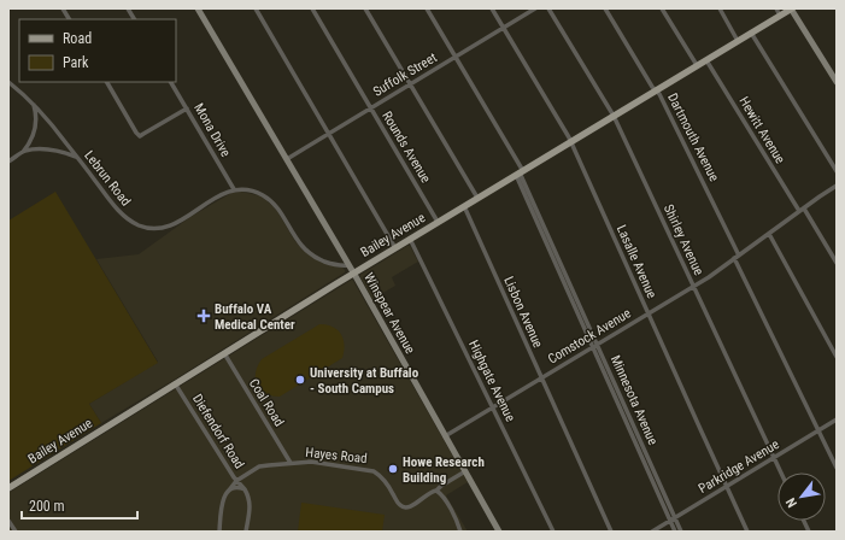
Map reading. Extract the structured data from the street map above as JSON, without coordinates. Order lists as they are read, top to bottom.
{
  "streets": {
    "main road": ["Bailey Avenue"],
    "street": [
      "Suffolk Street",
      "Mona Drive",
      "Hewitt Avenue",
      "Dartmouth Avenue",
      "Rounds Avenue",
      "Lebrun Road",
      "Shirley Avenue",
      "Lasalle Avenue",
      "Lisbon Avenue",
      "Winspear Avenue",
      "Comstock Avenue",
      "Highgate Avenue",
      "Minnesota Avenue",
      "Coal Road",
      "Diefendorf Road",
      "Hayes Road",
      "Parkridge Avenue"
    ]
  },
  "crossings": [
    ["Suffolk Street", "Rounds Avenue"],
    ["Suffolk Street", "Lasalle Avenue"],
    ["Suffolk Street", "Winspear Avenue"],
    ["Suffolk Street", "Minnesota Avenue"],
    ["Mona Drive", "Lebrun Road"],
    ["Hewitt Avenue", "Bailey Avenue"],
    ["Hewitt Avenue", "Comstock Avenue"],
    ["Dartmouth Avenue", "Bailey Avenue"],
    ["Dartmouth Avenue", "Comstock Avenue"],
    ["Rounds Avenue", "Bailey Avenue"],
    ["Bailey Avenue", "Shirley Avenue"],
    ["Bailey Avenue", "Lasalle Avenue"],
    ["Bailey Avenue", "Lisbon Avenue"],
    ["Bailey Avenue", "Winspear Avenue"],
    ["Bailey Avenue", "Highgate Avenue"],
    ["Bailey Avenue", "Minnesota Avenue"],
    ["Bailey Avenue", "Coal Road"],
    ["Bailey Avenue", "Diefendorf Road"],
    ["Shirley Avenue", "Comstock Avenue"],
    ["Shirley Avenue", "Parkridge Avenue"],
    ["Lasalle Avenue", "Comstock Avenue"],
    ["Lasalle Avenue", "Parkridge Avenue"],
    ["Lisbon Avenue", "Comstock Avenue"],
    ["Winspear Avenue", "Comstock Avenue"],
    ["Comstock Avenue", "Highgate Avenue"],
    ["Comstock Avenue", "Minnesota Avenue"],
    ["Minnesota Avenue", "Parkridge Avenue"],
    ["Coal Road", "Hayes Road"],
    ["Diefendorf Road", "Hayes Road"]
  ],
  "places": {
    "health": ["Buffalo VA Medical Center"],
    "other": ["University at Buffalo - South Campus", "Howe Research Building"]
  },
  "legend": ["Road", "Park"],
  "scale_bar": "200 m",
  "north": "bottom left"
}
